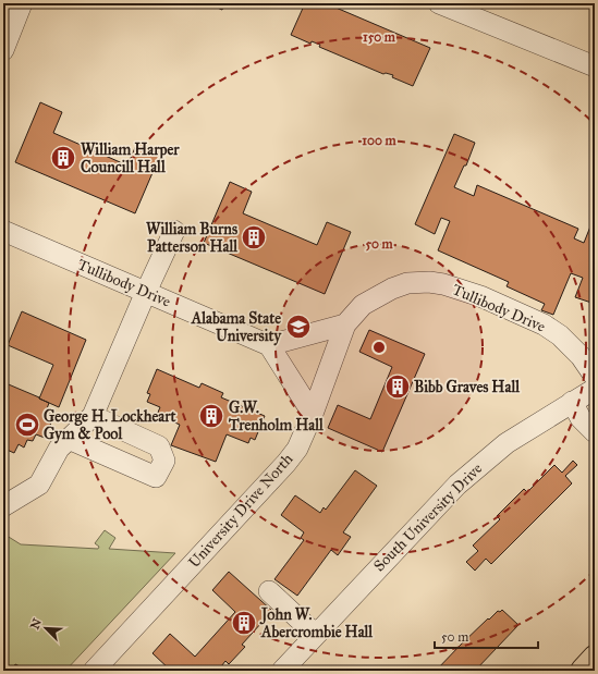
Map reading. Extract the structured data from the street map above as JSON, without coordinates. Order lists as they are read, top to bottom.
{
  "streets": {
    "street": ["Tullibody Drive", "University Drive North", "South University Drive"]
  },
  "crossings": [
    ["Tullibody Drive", "University Drive North"]
  ],
  "places": {
    "building": [
      "William Harper Councill Hall",
      "William Burns Patterson Hall",
      "Bibb Graves Hall",
      "G.W. Trenholm Hall",
      "John W. Abercrombie Hall"
    ],
    "school or university": ["Alabama State University"],
    "sports": ["George H. Lockheart Gym & Pool"]
  },
  "scale_bar": "50 m",
  "north": "top left",
  "rings": ["150 m", "100 m", "50 m"]
}
